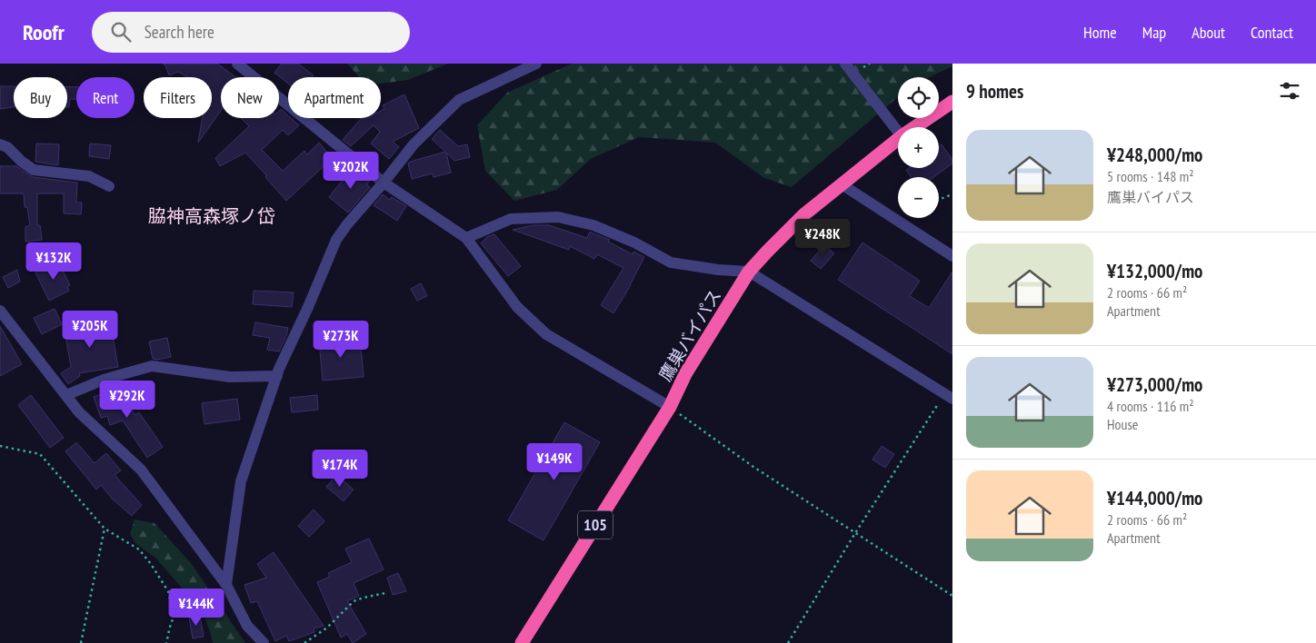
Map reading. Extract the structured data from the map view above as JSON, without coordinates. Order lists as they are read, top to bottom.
{
  "streets": {
    "highway": ["鷹巣バイパス", "105"]
  },
  "districts": ["脇神高森塚ノ岱"],
  "page": {
    "header": "Roofr",
    "search": "Search here",
    "nav": [
      "Home",
      "Map",
      "About",
      "Contact"
    ],
    "heading": "9 homes",
    "map_buttons": ["+", "−"],
    "chip": [
      "Buy",
      "Rent",
      "Filters",
      "New",
      "Apartment"
    ],
    "list": [
      {
        "name": "¥248,000/mo",
        "note": "5 rooms · 148 m² · 鷹巣バイパス"
      },
      {
        "name": "¥132,000/mo",
        "note": "2 rooms · 66 m² · Apartment"
      },
      {
        "name": "¥273,000/mo",
        "note": "4 rooms · 116 m² · House"
      },
      {
        "name": "¥144,000/mo",
        "note": "2 rooms · 66 m² · Apartment"
      }
    ],
    "price": [
      "¥202K",
      "¥248K",
      "¥132K",
      "¥205K",
      "¥273K",
      "¥292K",
      "¥149K",
      "¥174K",
      "¥144K"
    ]
  }
}
